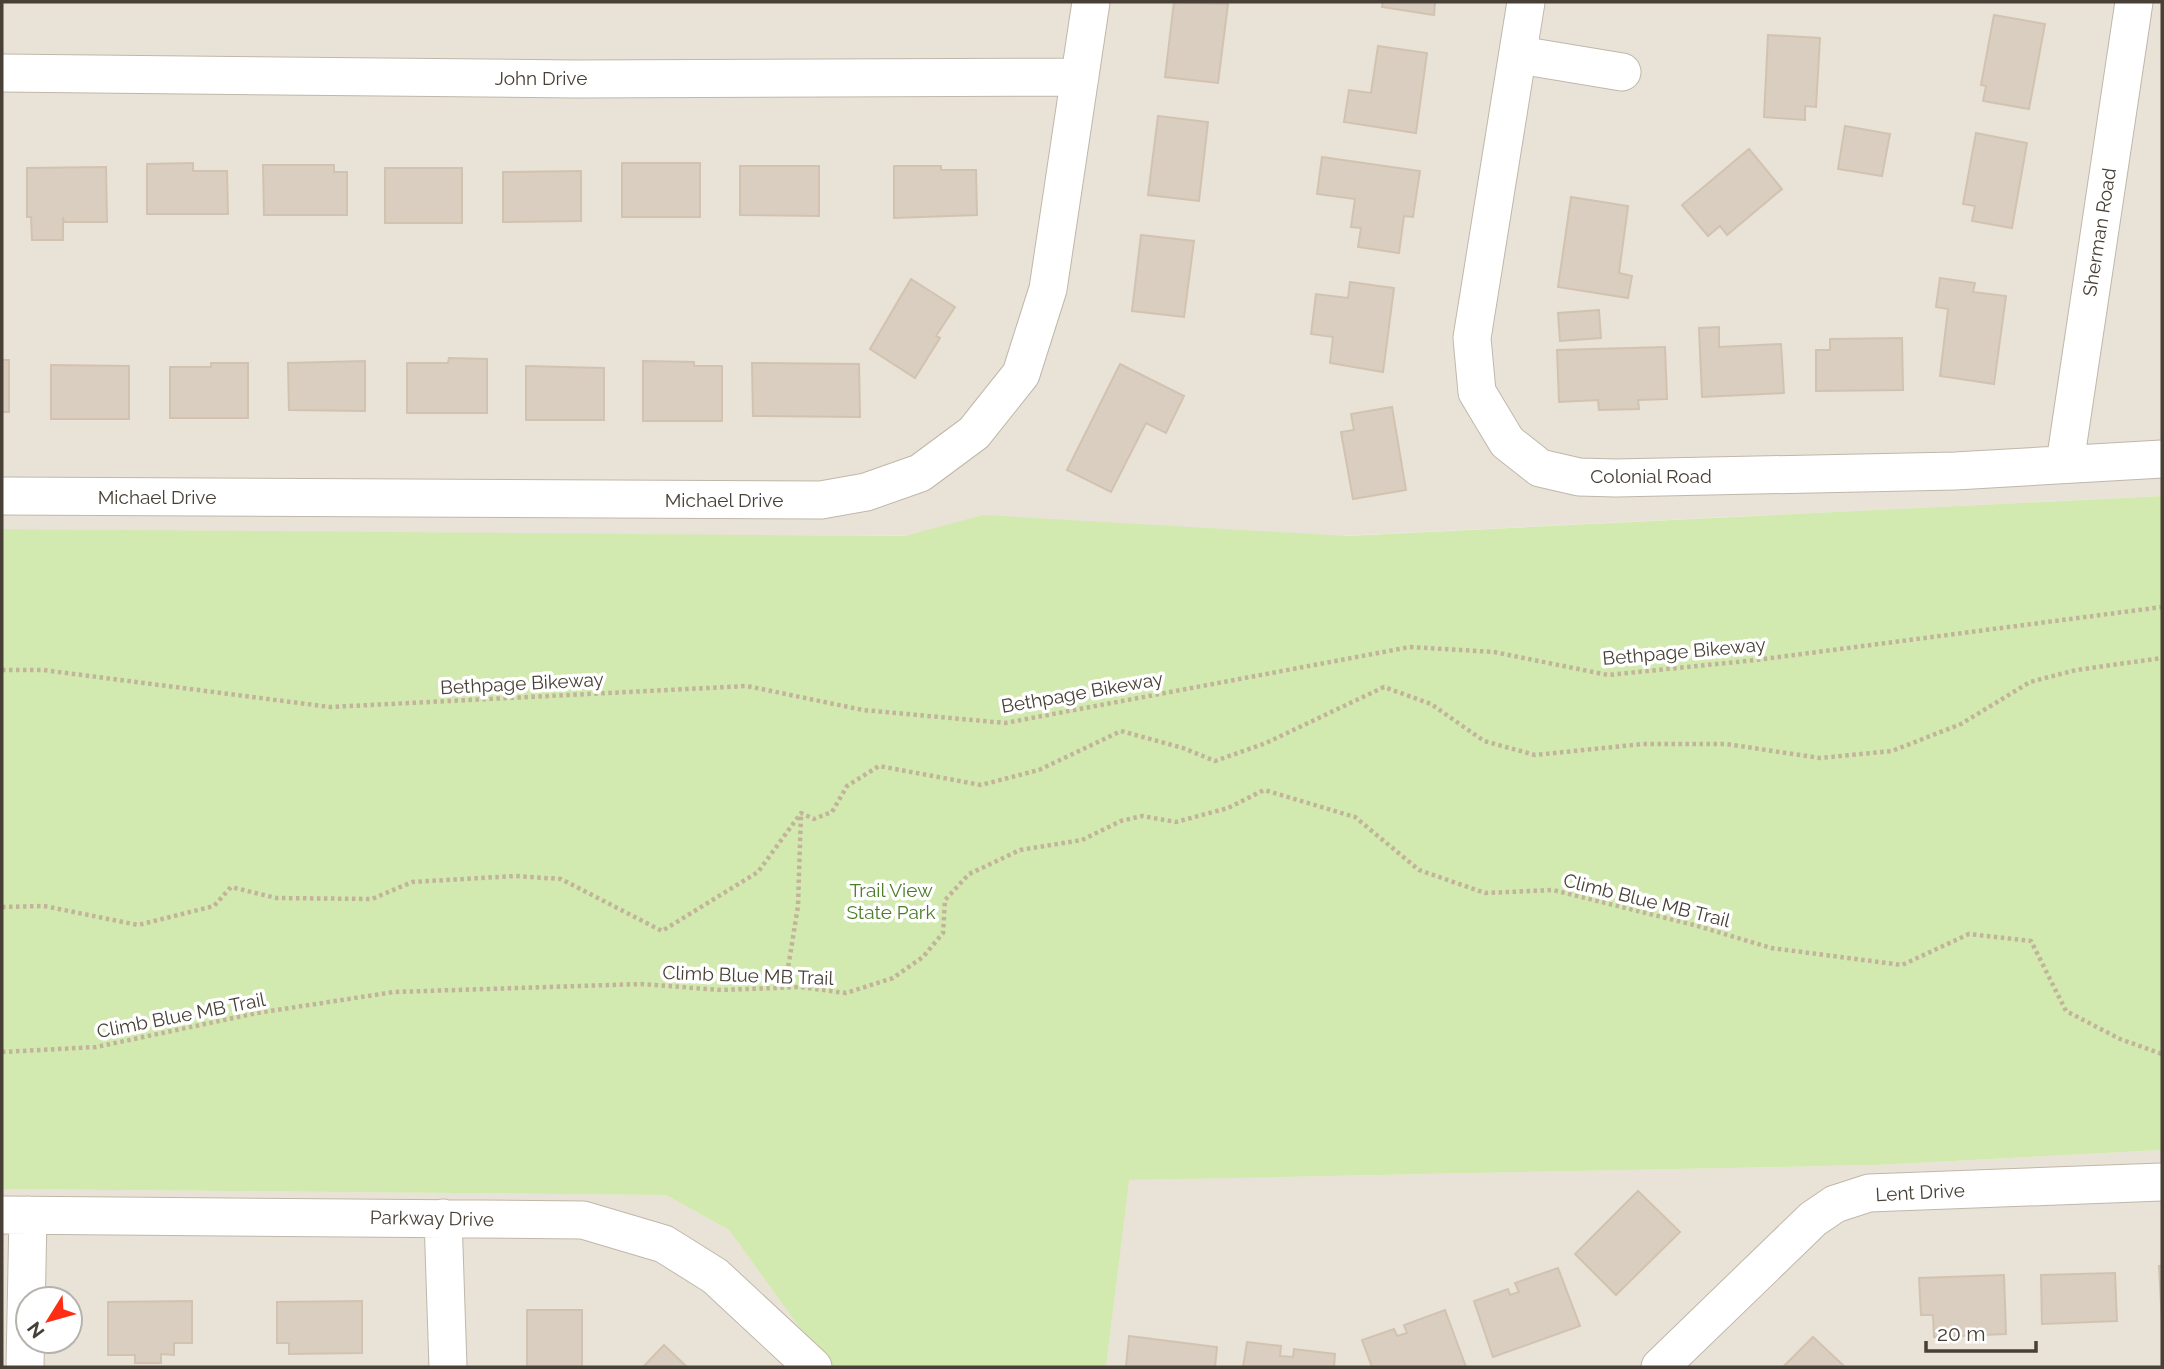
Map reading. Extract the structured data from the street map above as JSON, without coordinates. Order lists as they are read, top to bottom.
{
  "streets": {
    "street": [
      "John Drive",
      "Sherman Road",
      "Colonial Road",
      "Michael Drive",
      "Lent Drive",
      "Parkway Drive"
    ],
    "path": ["Bethpage Bikeway", "Climb Blue MB Trail"]
  },
  "crossings": [
    ["John Drive", "Michael Drive"],
    ["Sherman Road", "Colonial Road"]
  ],
  "parks": ["Trail View State Park"],
  "scale_bar": "20 m",
  "north": "bottom left"
}
